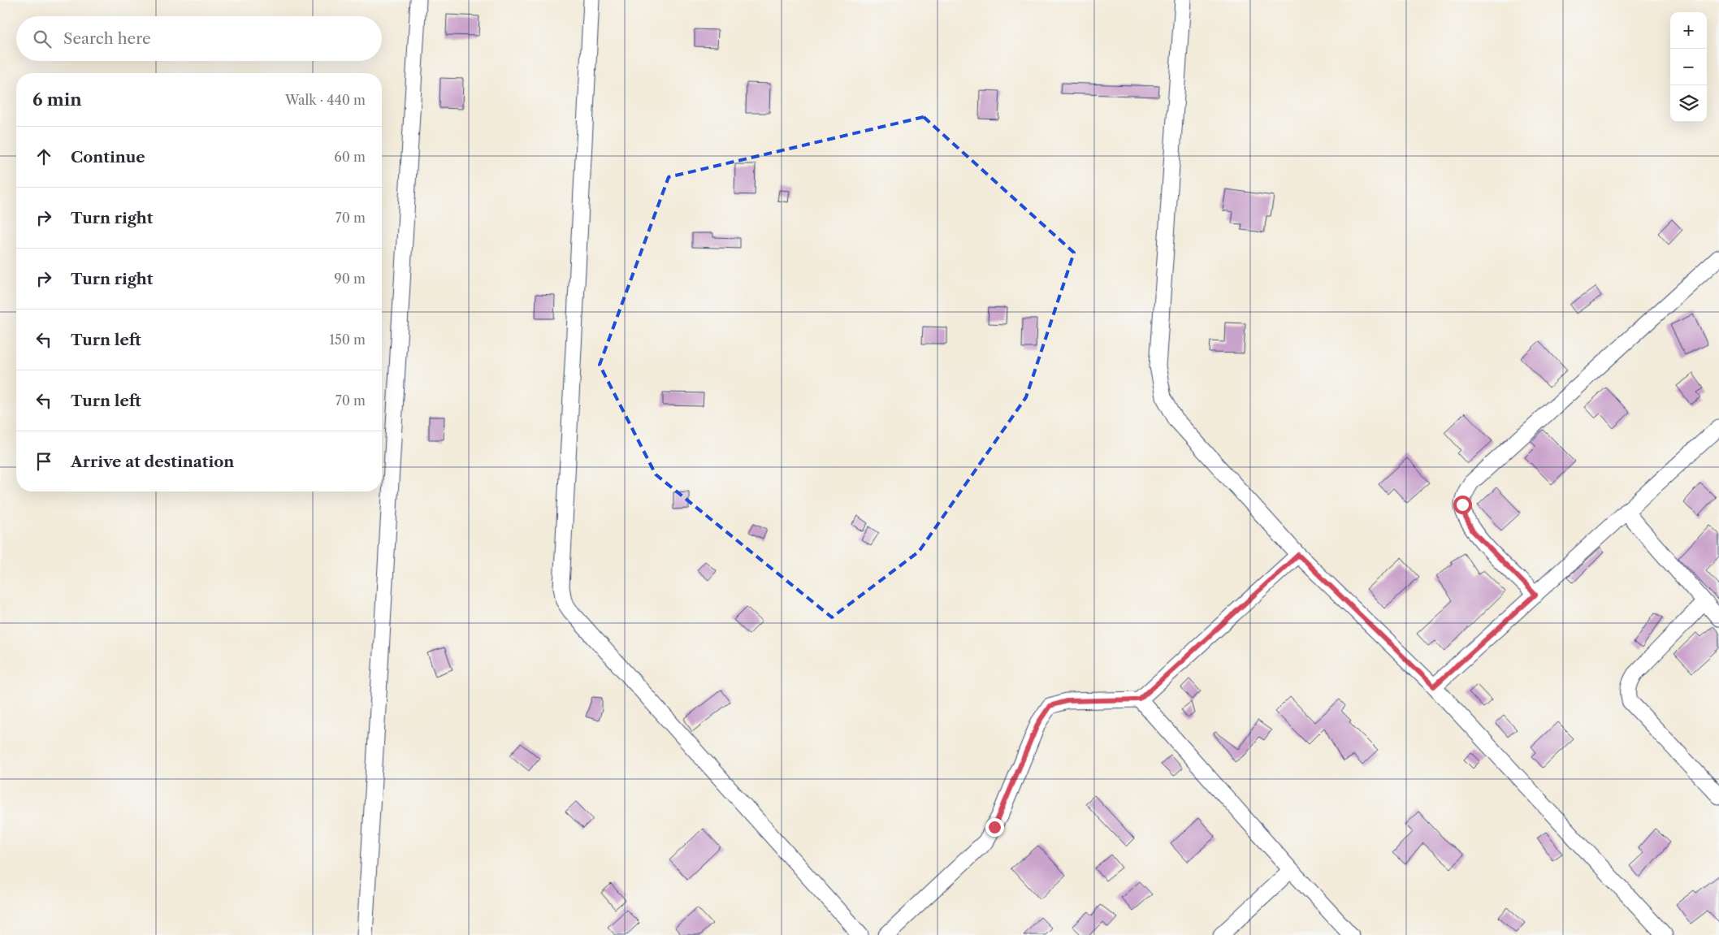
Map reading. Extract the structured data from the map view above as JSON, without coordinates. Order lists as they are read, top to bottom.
{
  "page": {
    "map_buttons": ["+", "−"],
    "search": "Search here",
    "heading": ["6 min", "Walk · 440 m"],
    "list": [
      ["Continue", "60 m"],
      ["Turn right", "70 m"],
      ["Turn right", "90 m"],
      ["Turn left", "150 m"],
      ["Turn left", "70 m"],
      "Arrive at destination"
    ]
  }
}
